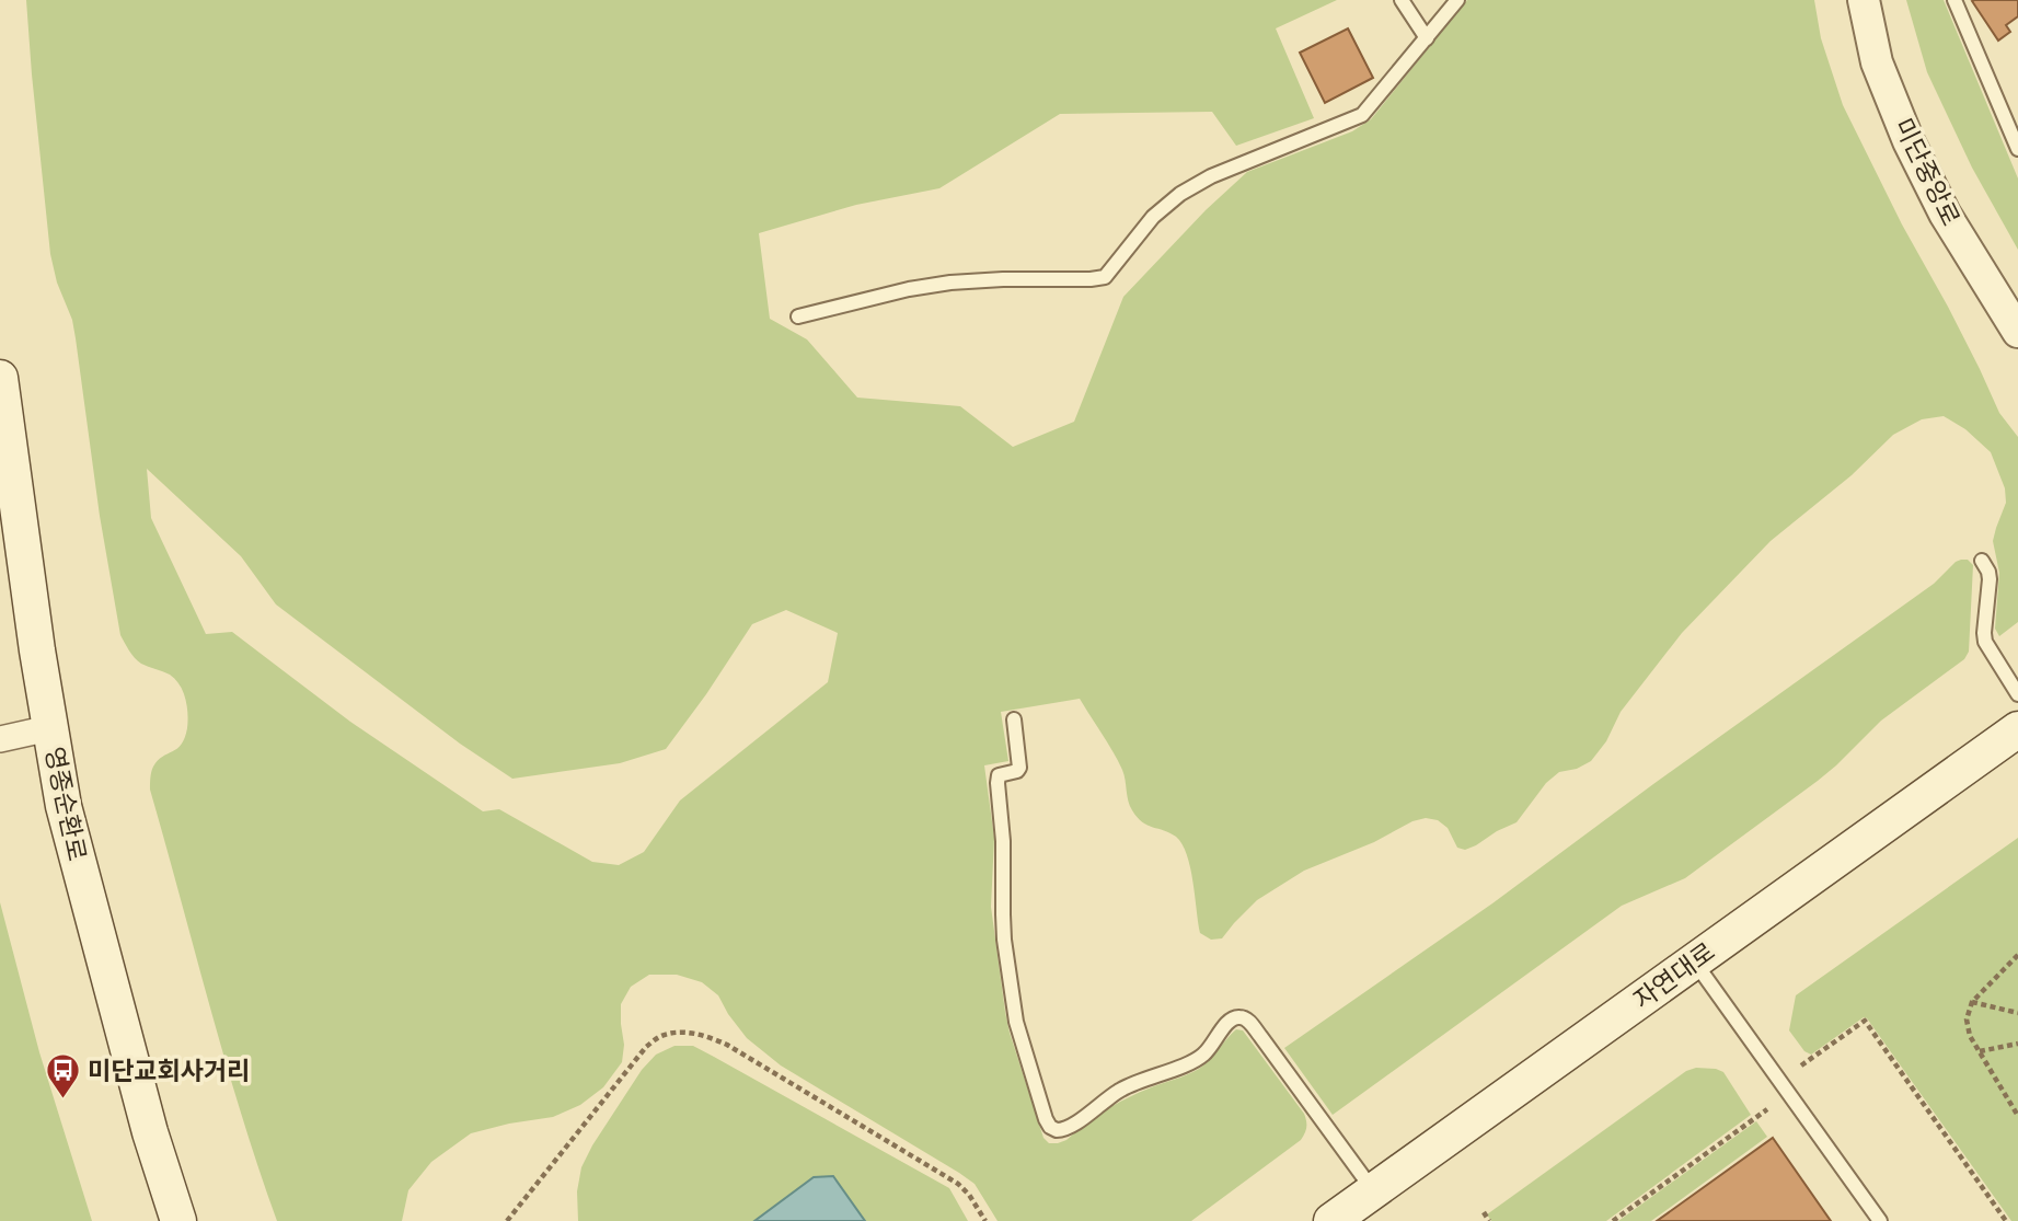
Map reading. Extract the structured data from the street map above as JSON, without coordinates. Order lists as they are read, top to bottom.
{
  "streets": {
    "main road": ["영종순환로", "자연대로"],
    "street": ["미단중앙로"]
  },
  "places": {
    "bus stop": ["미단교회사거리"]
  }
}
